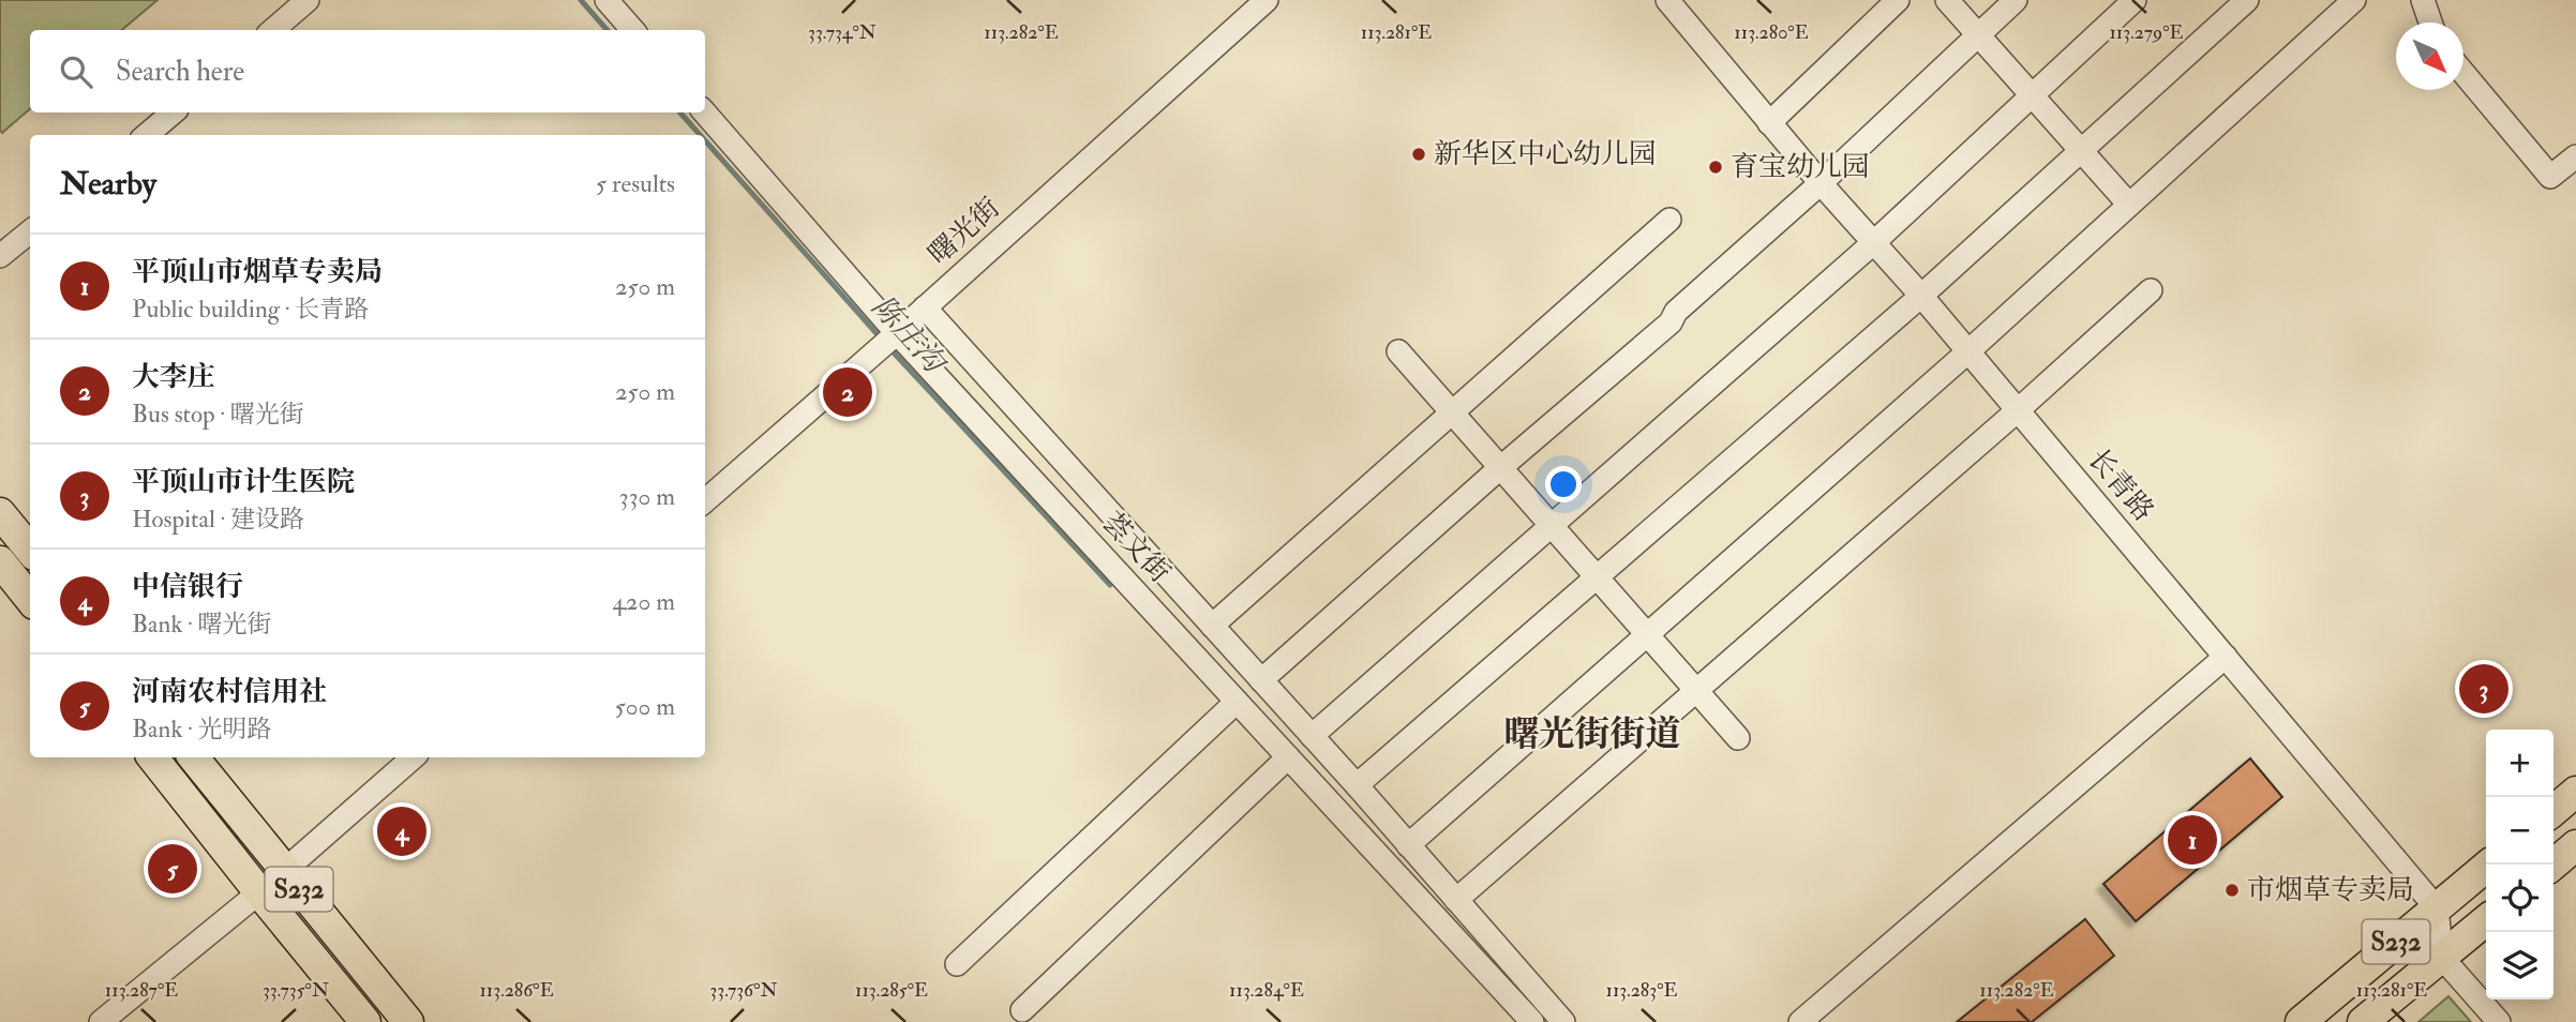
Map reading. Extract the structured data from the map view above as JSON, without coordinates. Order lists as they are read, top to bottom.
{
  "streets": {
    "main road": ["S232"],
    "street": ["曙光街", "长青路", "荟文街"]
  },
  "crossings": [
    ["曙光街", "荟文街"],
    ["长青路", "S232"]
  ],
  "districts": ["曙光街街道"],
  "water": ["陈庄沟"],
  "places": ["新华区中心幼儿园", "育宝幼儿园", "市烟草专卖局"],
  "north": "bottom right",
  "page": {
    "search": "Search here",
    "heading": ["Nearby", "5 results"],
    "list": [
      {
        "mark": "1",
        "name": "平顶山市烟草专卖局",
        "note": "Public building · 长青路",
        "value": "250 m"
      },
      {
        "mark": "2",
        "name": "大李庄",
        "note": "Bus stop · 曙光街",
        "value": "250 m"
      },
      {
        "mark": "3",
        "name": "平顶山市计生医院",
        "note": "Hospital · 建设路",
        "value": "330 m"
      },
      {
        "mark": "4",
        "name": "中信银行",
        "note": "Bank · 曙光街",
        "value": "420 m"
      },
      {
        "mark": "5",
        "name": "河南农村信用社",
        "note": "Bank · 光明路",
        "value": "500 m"
      }
    ],
    "pins": [
      "2",
      "3",
      "4",
      "1",
      "5"
    ],
    "map_buttons": ["+", "−"]
  },
  "coordinates": [
    "33.734°N",
    "113.282°E",
    "113.281°E",
    "113.280°E",
    "113.279°E",
    "33.735°N",
    "33.736°N",
    "113.283°E",
    "113.287°E",
    "113.286°E",
    "113.285°E",
    "113.284°E"
  ]
}
